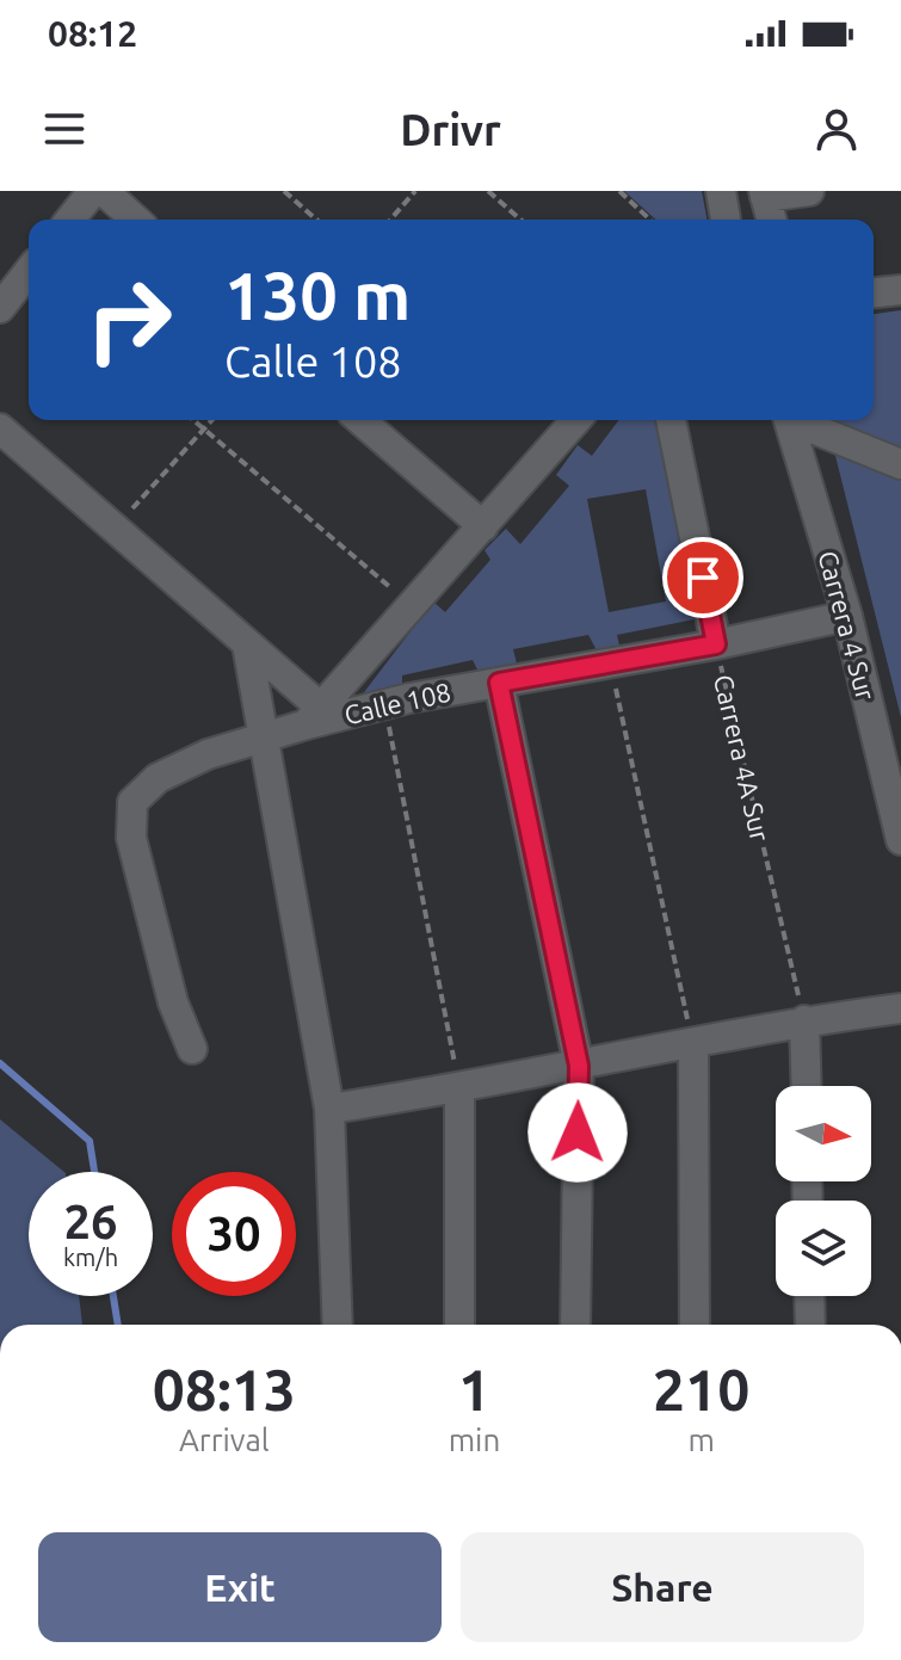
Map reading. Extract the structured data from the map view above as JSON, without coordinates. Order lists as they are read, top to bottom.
{
  "streets": {
    "street": ["Carrera 4 Sur", "Calle 108", "Carrera 4A Sur"]
  },
  "crossings": [
    ["Carrera 4 Sur", "Calle 108"],
    ["Calle 108", "Carrera 4A Sur"]
  ],
  "north": "right",
  "page": {
    "status": "08:12",
    "header": "Drivr",
    "turn": ["130 m", "Calle 108"],
    "speed": "26 km/h",
    "limit": "30",
    "eta": [
      "08:13",
      "Arrival",
      "1",
      "min",
      "210",
      "m"
    ],
    "buttons": ["Exit", "Share"]
  }
}
